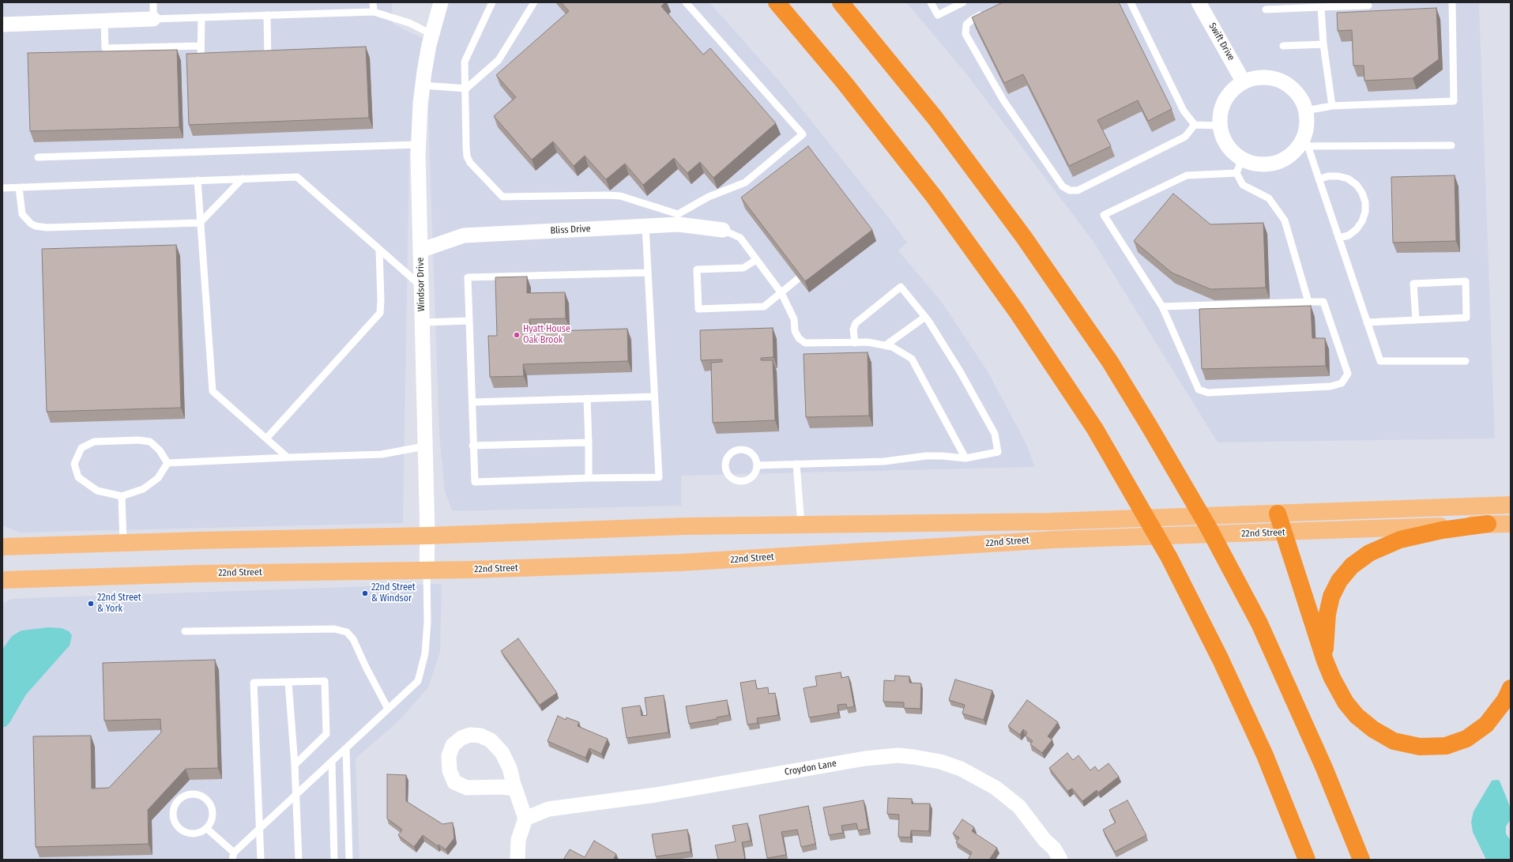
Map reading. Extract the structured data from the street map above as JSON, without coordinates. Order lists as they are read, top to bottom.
{
  "streets": {
    "main road": ["22nd Street"],
    "street": [
      "Swift Drive",
      "Bliss Drive",
      "Windsor Drive",
      "Croydon Lane"
    ]
  },
  "crossings": [
    ["Bliss Drive", "Windsor Drive"],
    ["Windsor Drive", "22nd Street"]
  ],
  "places": ["Hyatt House Oak Brook", "22nd Street & Windsor", "22nd Street & York"]
}
